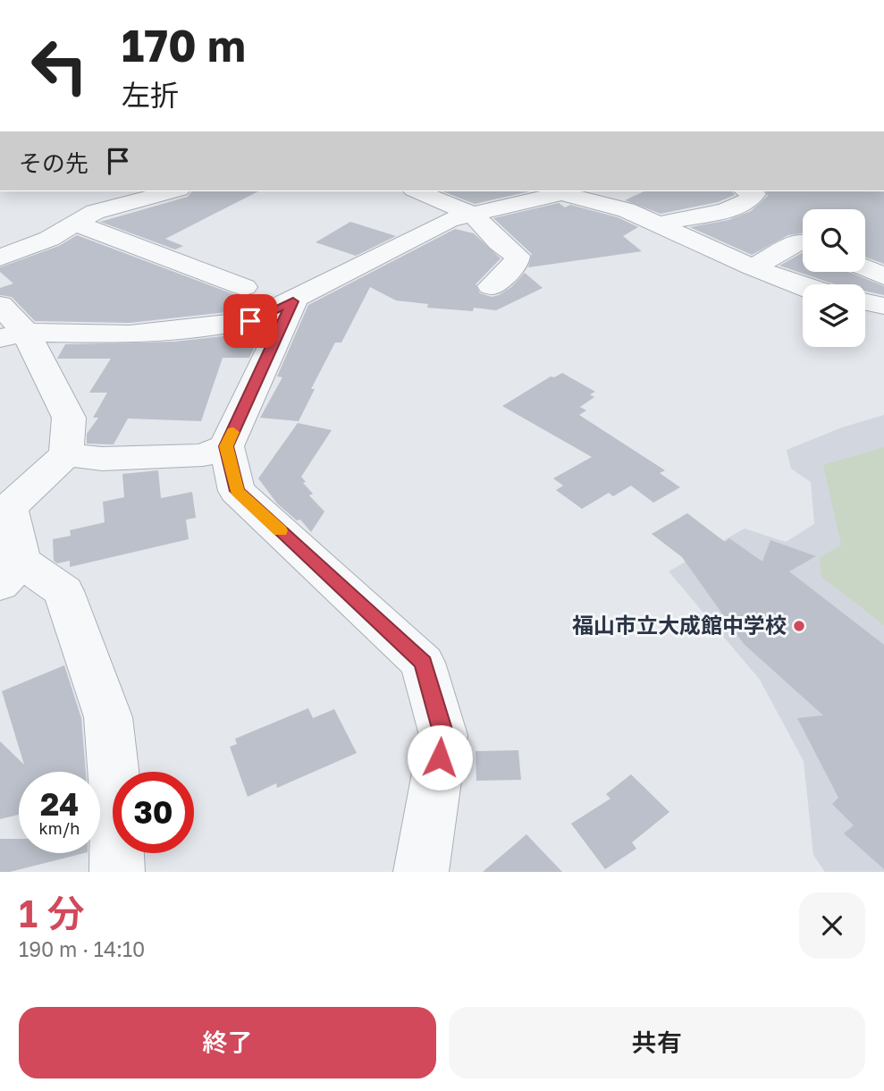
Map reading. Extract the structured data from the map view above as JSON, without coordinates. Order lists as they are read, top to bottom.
{
  "places": ["福山市立大成館中学校"],
  "page": {
    "turn": ["170 m", "左折"],
    "then": "その先",
    "speed": "24 km/h",
    "limit": "30",
    "heading": ["1 分", "190 m · 14:10"],
    "buttons": ["終了", "共有"]
  }
}
